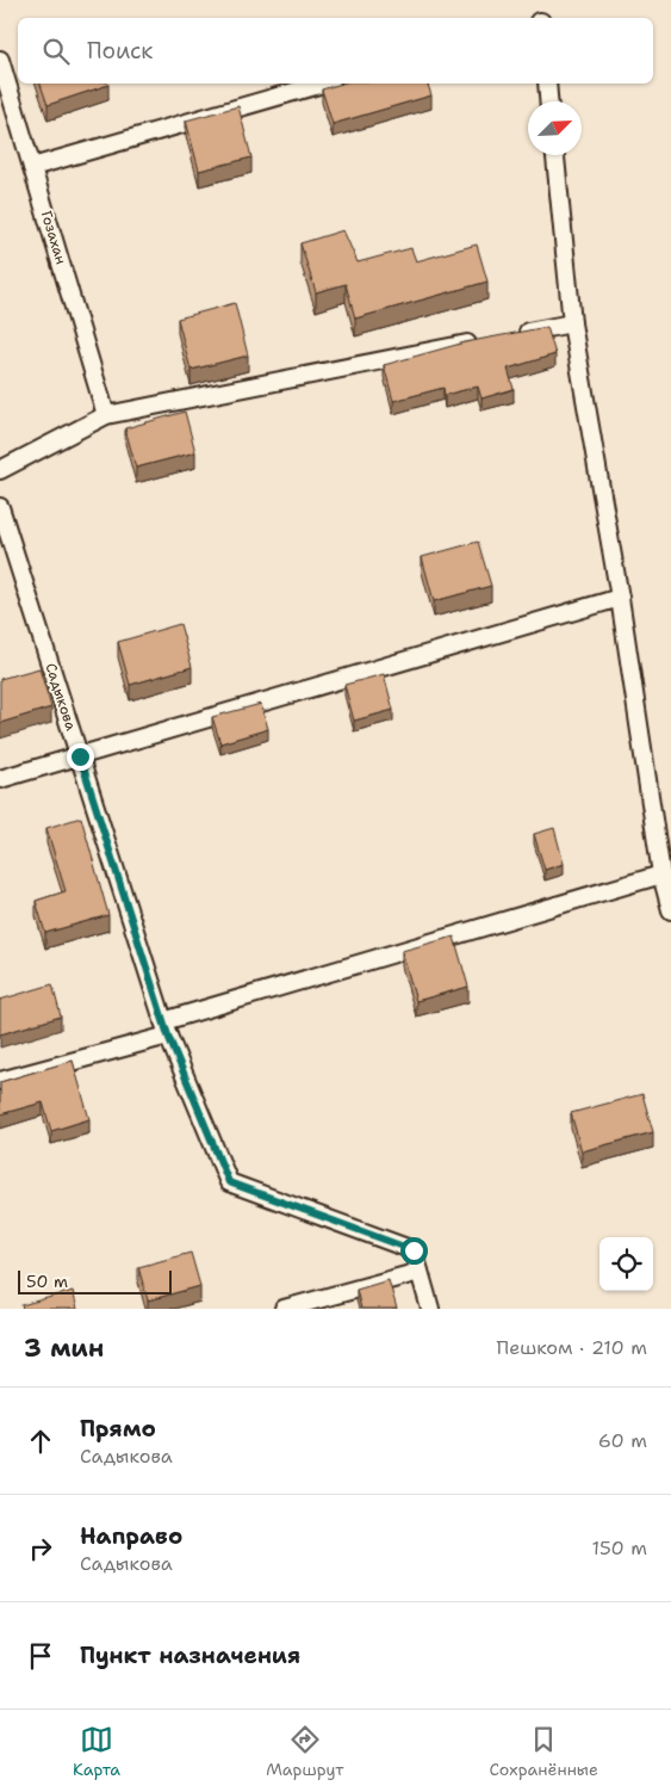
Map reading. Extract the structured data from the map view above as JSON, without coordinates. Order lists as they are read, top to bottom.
{
  "streets": {
    "street": ["Гозахан", "Садыкова"]
  },
  "scale_bar": "50 m",
  "north": "top right",
  "page": {
    "search": "Поиск",
    "scale": "50 m",
    "heading": ["3 мин", "Пешком · 210 m"],
    "list": [
      ["Прямо", "Садыкова", "60 m"],
      ["Направо", "Садыкова", "150 m"],
      "Пункт назначения"
    ],
    "nav": ["Карта", "Маршрут", "Сохранённые"]
  }
}
